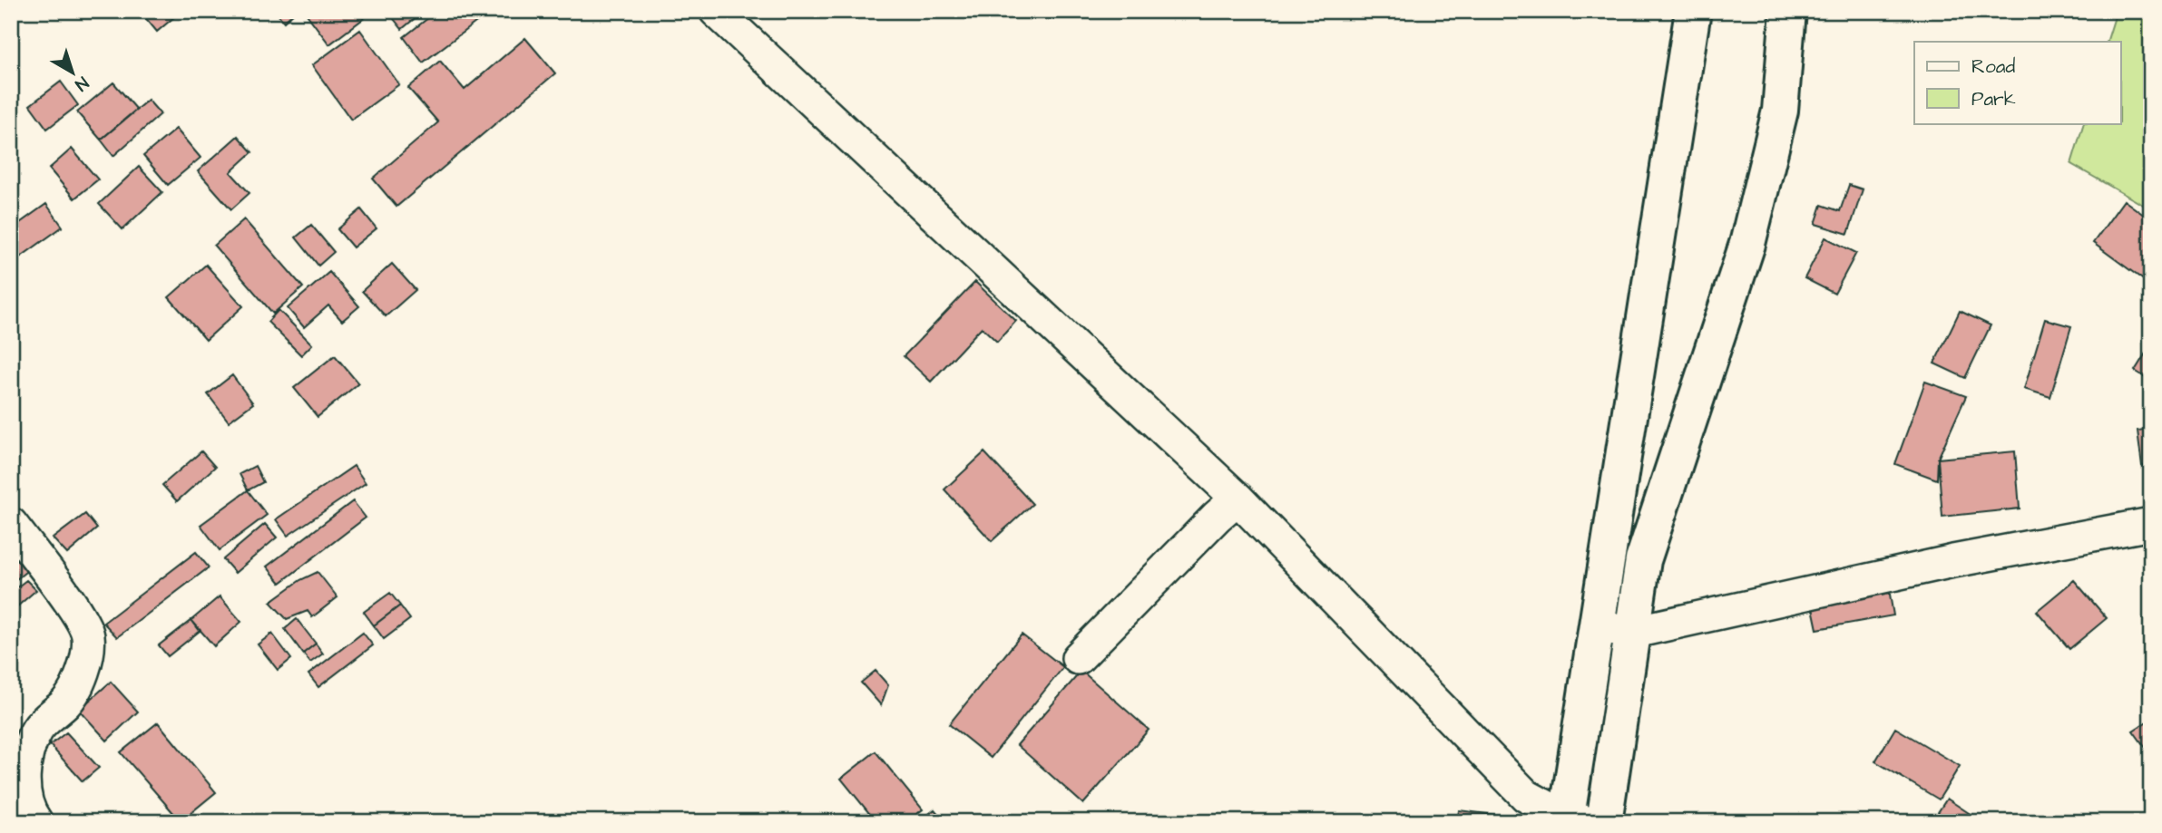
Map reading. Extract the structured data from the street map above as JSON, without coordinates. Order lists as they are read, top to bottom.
{
  "legend": ["Road", "Park"],
  "north": "bottom right"
}
